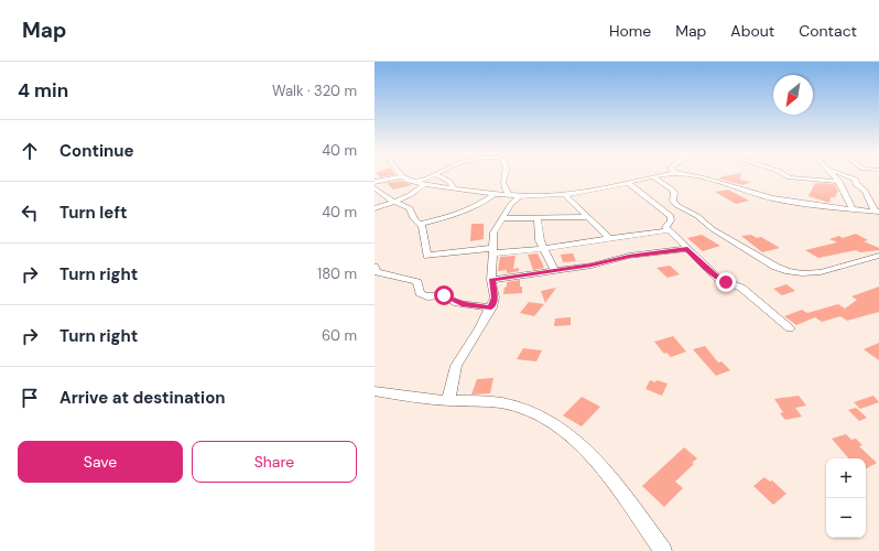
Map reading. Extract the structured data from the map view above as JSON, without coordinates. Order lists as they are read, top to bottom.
{
  "north": "bottom left",
  "page": {
    "header": "Map",
    "nav": [
      "Home",
      "Map",
      "About",
      "Contact"
    ],
    "heading": ["4 min", "Walk · 320 m"],
    "list": [
      ["Continue", "40 m"],
      ["Turn left", "40 m"],
      ["Turn right", "180 m"],
      ["Turn right", "60 m"],
      "Arrive at destination"
    ],
    "buttons": ["Save", "Share"],
    "map_buttons": ["+", "−"]
  }
}
